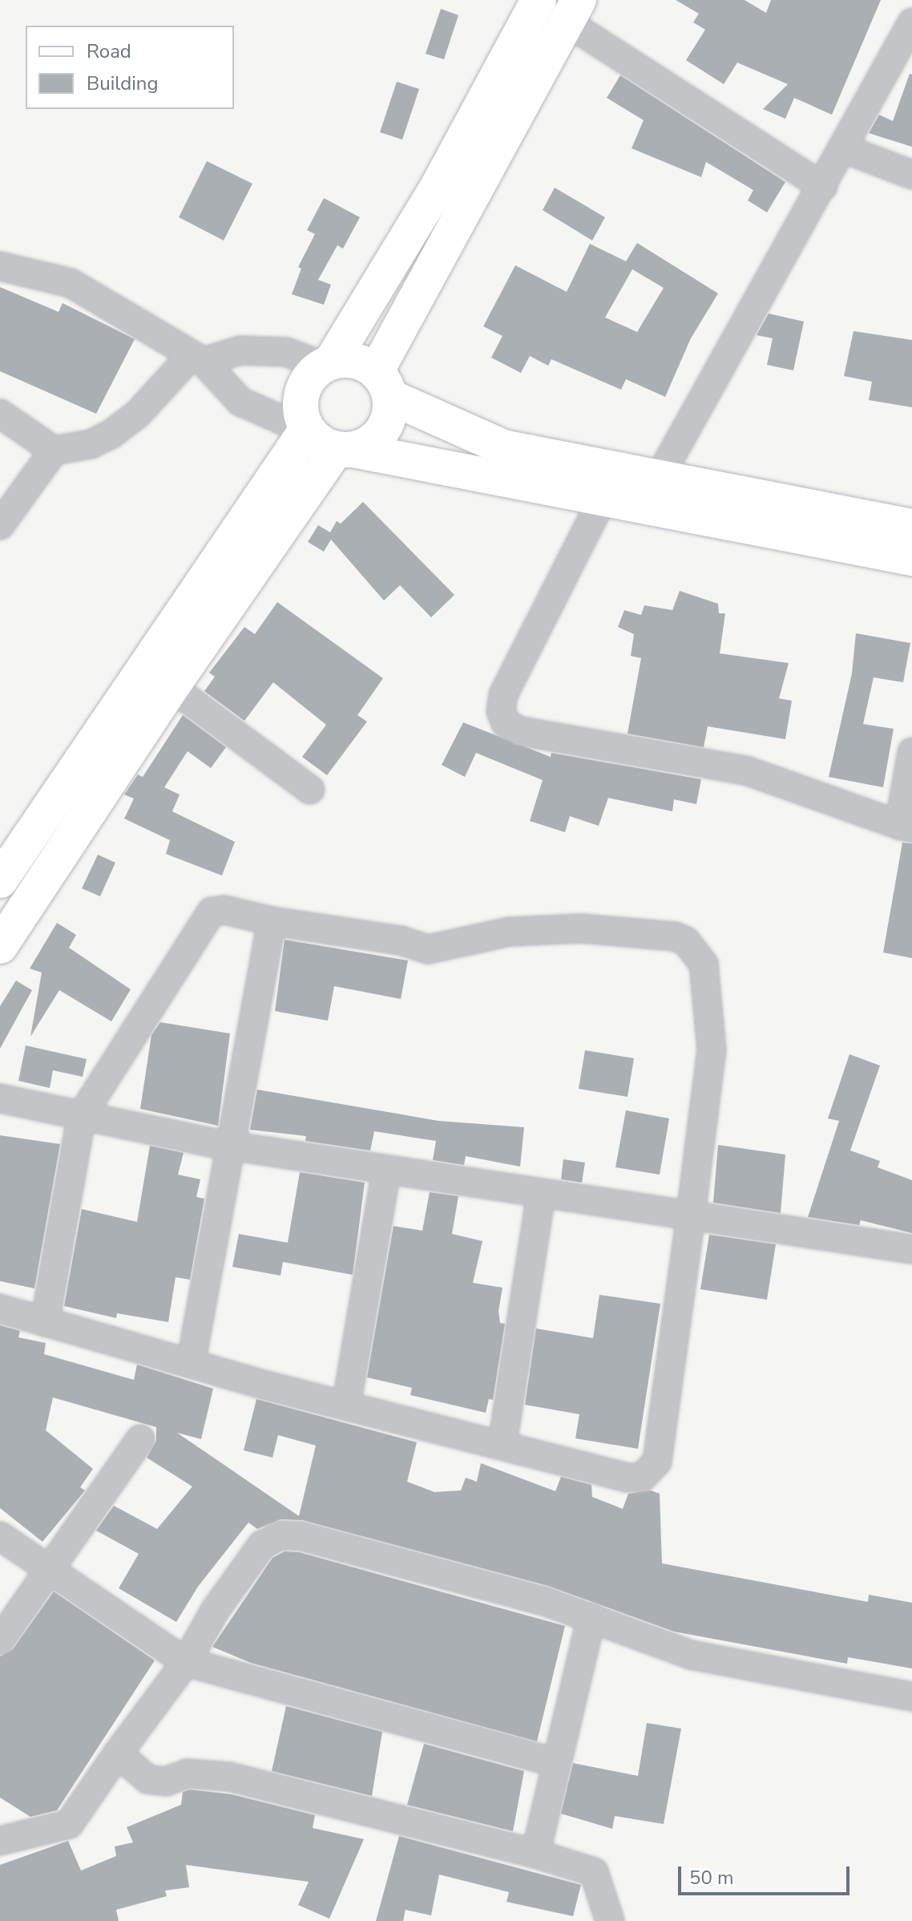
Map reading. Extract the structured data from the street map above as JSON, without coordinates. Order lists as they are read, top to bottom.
{
  "legend": ["Road", "Building"],
  "scale_bar": "50 m"
}
